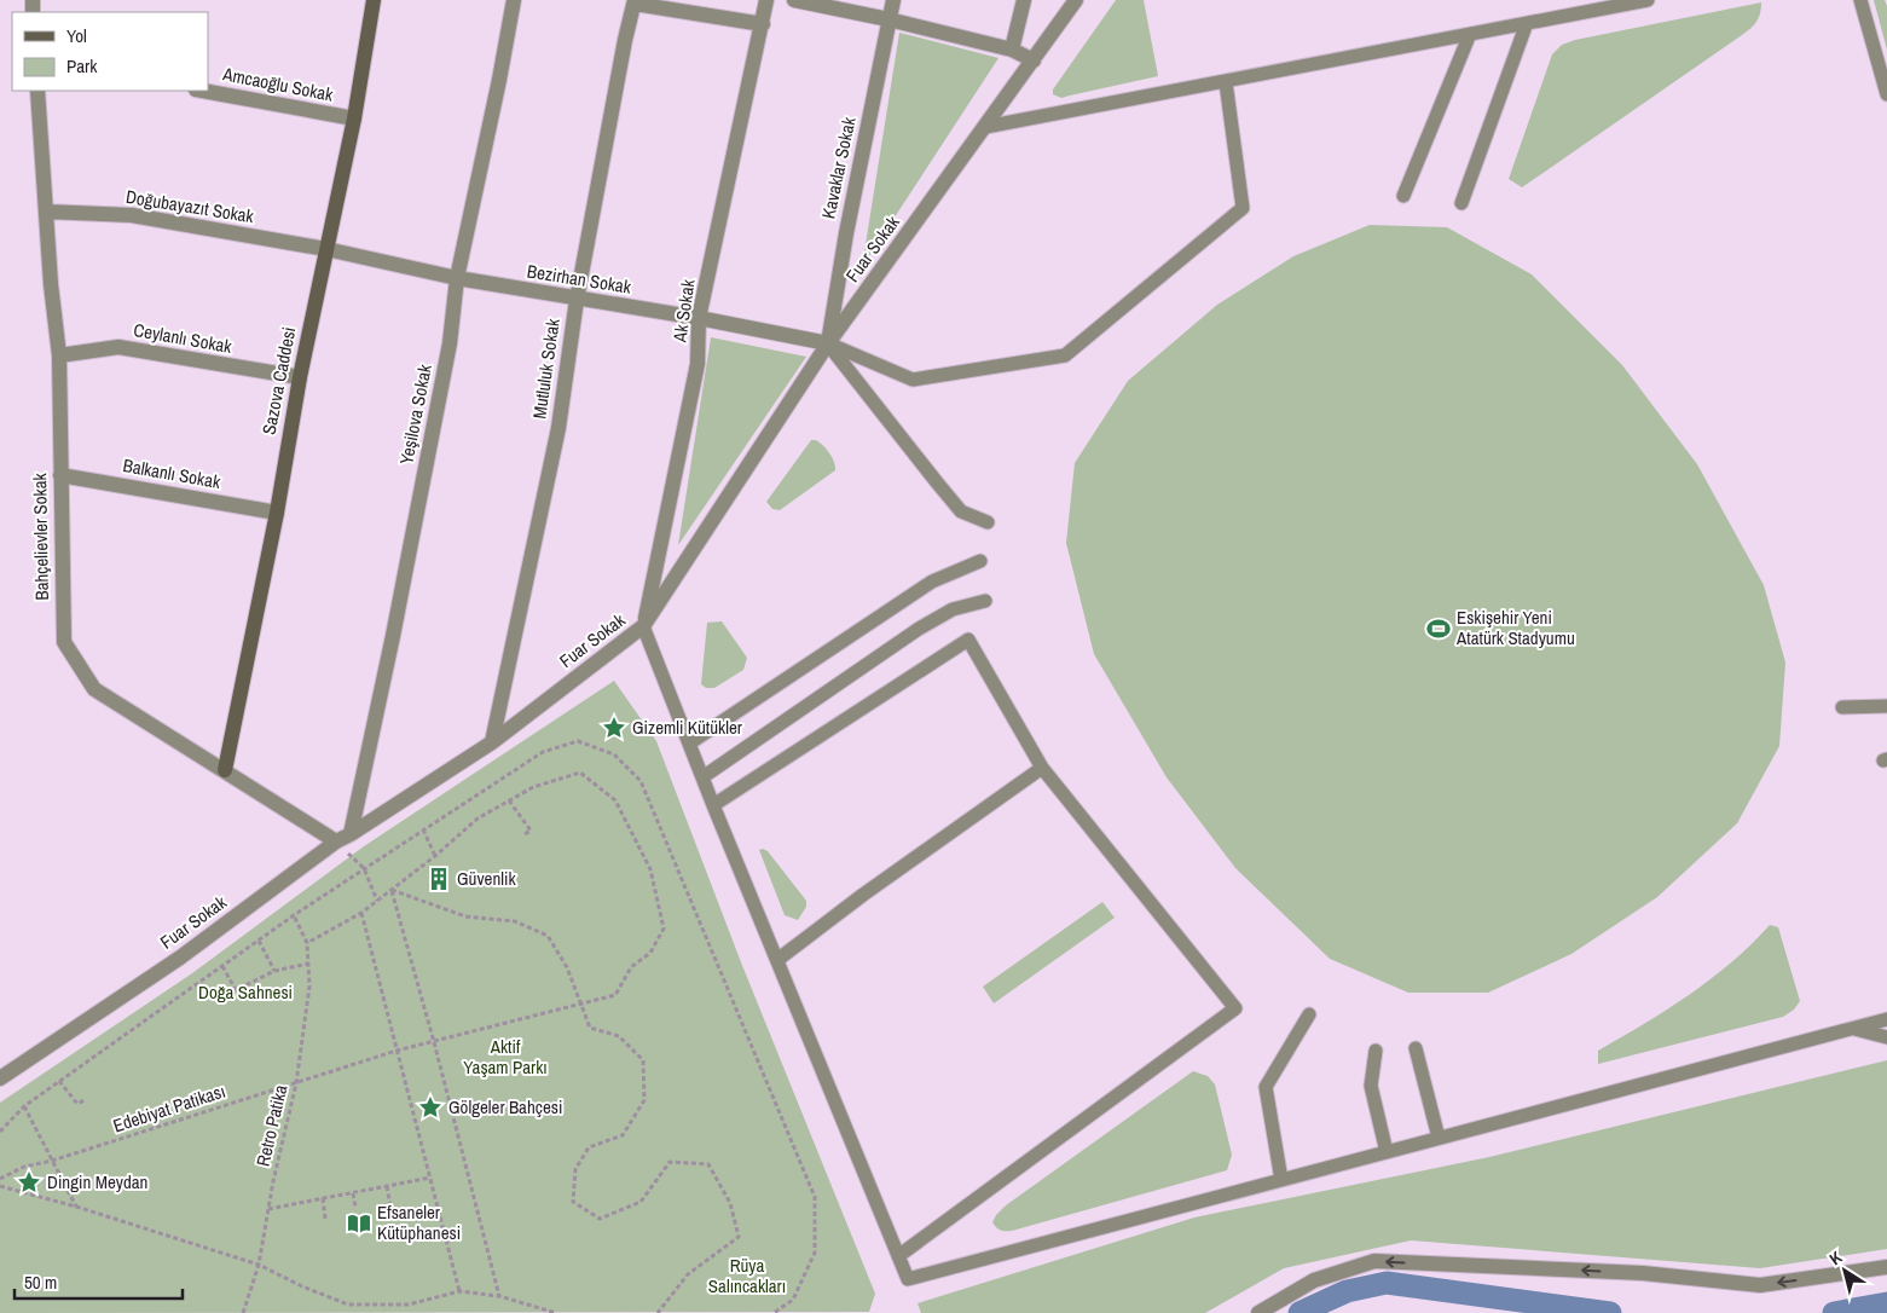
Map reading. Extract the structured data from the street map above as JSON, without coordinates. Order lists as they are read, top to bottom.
{
  "streets": {
    "street": [
      "Amcaoğlu Sokak",
      "Kavaklar Sokak",
      "Doğubayazıt Sokak",
      "Fuar Sokak",
      "Bezirhan Sokak",
      "Ak Sokak",
      "Ceylanlı Sokak",
      "Mutluluk Sokak",
      "Sazova Caddesi",
      "Yeşilova Sokak",
      "Balkanlı Sokak",
      "Bahçelievler Sokak"
    ],
    "path": ["Edebiyat Patikası", "Retro Patika"]
  },
  "crossings": [
    ["Amcaoğlu Sokak", "Sazova Caddesi"],
    ["Kavaklar Sokak", "Fuar Sokak"],
    ["Kavaklar Sokak", "Bezirhan Sokak"],
    ["Doğubayazıt Sokak", "Bezirhan Sokak"],
    ["Doğubayazıt Sokak", "Sazova Caddesi"],
    ["Doğubayazıt Sokak", "Bahçelievler Sokak"],
    ["Fuar Sokak", "Bezirhan Sokak"],
    ["Fuar Sokak", "Ak Sokak"],
    ["Fuar Sokak", "Mutluluk Sokak"],
    ["Fuar Sokak", "Yeşilova Sokak"],
    ["Fuar Sokak", "Bahçelievler Sokak"],
    ["Bezirhan Sokak", "Ak Sokak"],
    ["Bezirhan Sokak", "Mutluluk Sokak"],
    ["Bezirhan Sokak", "Sazova Caddesi"],
    ["Bezirhan Sokak", "Yeşilova Sokak"],
    ["Ceylanlı Sokak", "Sazova Caddesi"],
    ["Ceylanlı Sokak", "Bahçelievler Sokak"],
    ["Sazova Caddesi", "Balkanlı Sokak"],
    ["Sazova Caddesi", "Bahçelievler Sokak"],
    ["Yeşilova Sokak", "Bahçelievler Sokak"],
    ["Balkanlı Sokak", "Bahçelievler Sokak"],
    ["Edebiyat Patikası", "Retro Patika"]
  ],
  "parks": ["Doğa Sahnesi", "Aktif Yaşam Parkı", "Rüya Salıncakları"],
  "places": {
    "sports": ["Eskişehir Yeni Atatürk Stadyumu"],
    "place": ["Gizemli Kütükler", "Gölgeler Bahçesi", "Dingin Meydan"],
    "building": ["Güvenlik"],
    "library": ["Efsaneler Kütüphanesi"]
  },
  "legend": ["Yol", "Park"],
  "scale_bar": "50 m",
  "north": "top left"
}
